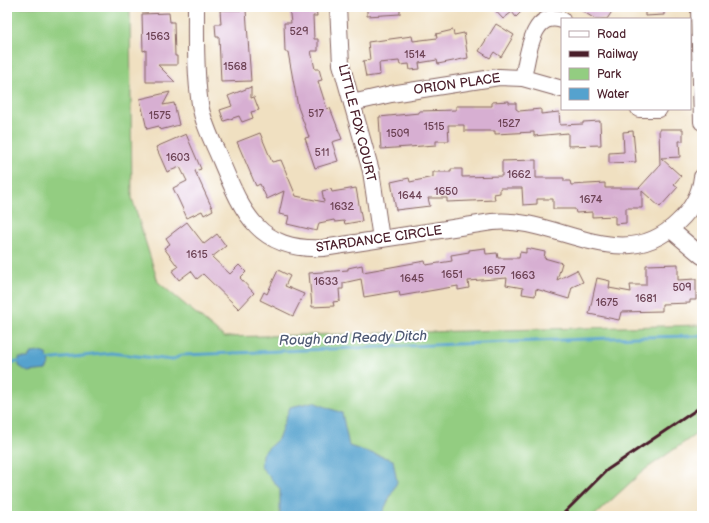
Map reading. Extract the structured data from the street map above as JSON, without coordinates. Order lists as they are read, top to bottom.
{
  "streets": {
    "street": ["ORION PLACE", "LITTLE FOX COURT", "STARDANCE CIRCLE"]
  },
  "crossings": [
    ["ORION PLACE", "LITTLE FOX COURT"],
    ["LITTLE FOX COURT", "STARDANCE CIRCLE"]
  ],
  "water": ["Rough and Ready Ditch"],
  "house_numbers": [
    "529",
    "1563",
    "1514",
    "1568",
    "517",
    "1575",
    "1527",
    "1515",
    "1509",
    "511",
    "1603",
    "1662",
    "1650",
    "1644",
    "1674",
    "1632",
    "1615",
    "1657",
    "1651",
    "1663",
    "1645",
    "1633",
    "509",
    "1681",
    "1675"
  ],
  "legend": [
    "Road",
    "Railway",
    "Park",
    "Water"
  ]
}
